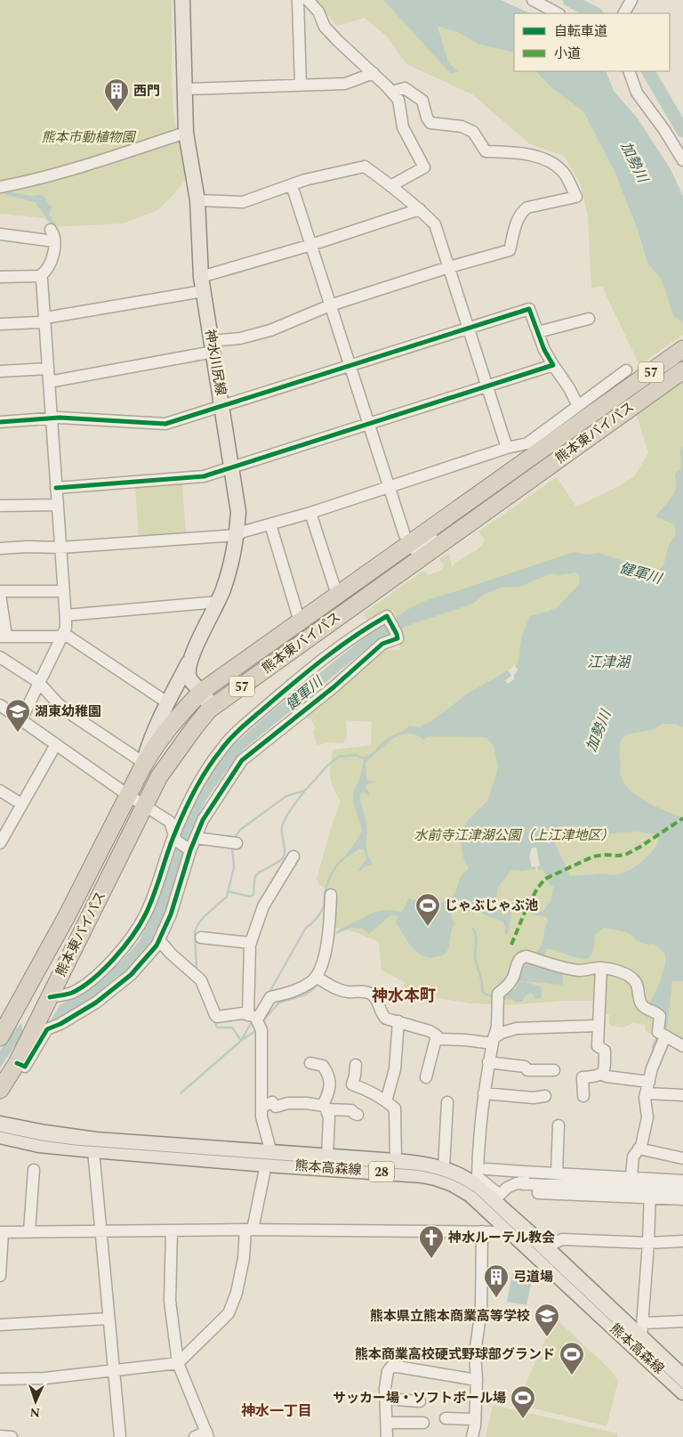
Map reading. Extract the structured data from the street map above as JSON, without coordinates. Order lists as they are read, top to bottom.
{
  "streets": {
    "highway": ["57", "熊本東バイパス"],
    "main road": ["神水川尻線", "熊本高森線", "28"]
  },
  "crossings": [
    ["神水川尻線", "熊本東バイパス"]
  ],
  "districts": ["神水本町", "神水一丁目"],
  "water": ["加勢川", "健軍川", "江津湖"],
  "parks": ["熊本市動植物園", "水前寺江津湖公園（上江津地区）"],
  "places": {
    "building": ["西門", "弓道場"],
    "school or university": ["湖東幼稚園", "熊本県立熊本商業高等学校"],
    "sports": ["じゃぶじゃぶ池", "熊本商業高校硬式野球部グランド", "サッカー場・ソフトボール場"],
    "church": ["神水ルーテル教会"]
  },
  "legend": ["自転車道", "小道"],
  "north": "bottom"
}
